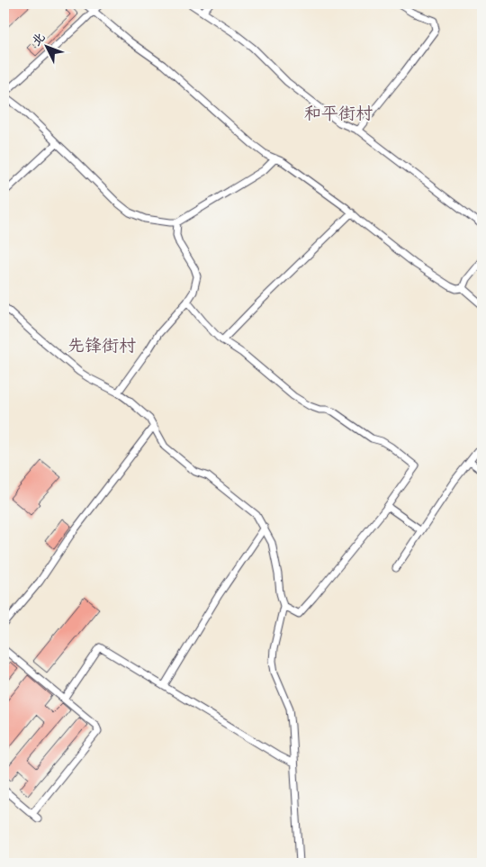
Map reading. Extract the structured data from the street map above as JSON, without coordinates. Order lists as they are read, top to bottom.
{
  "districts": ["和平街村", "先锋街村"],
  "north": "top left"
}
